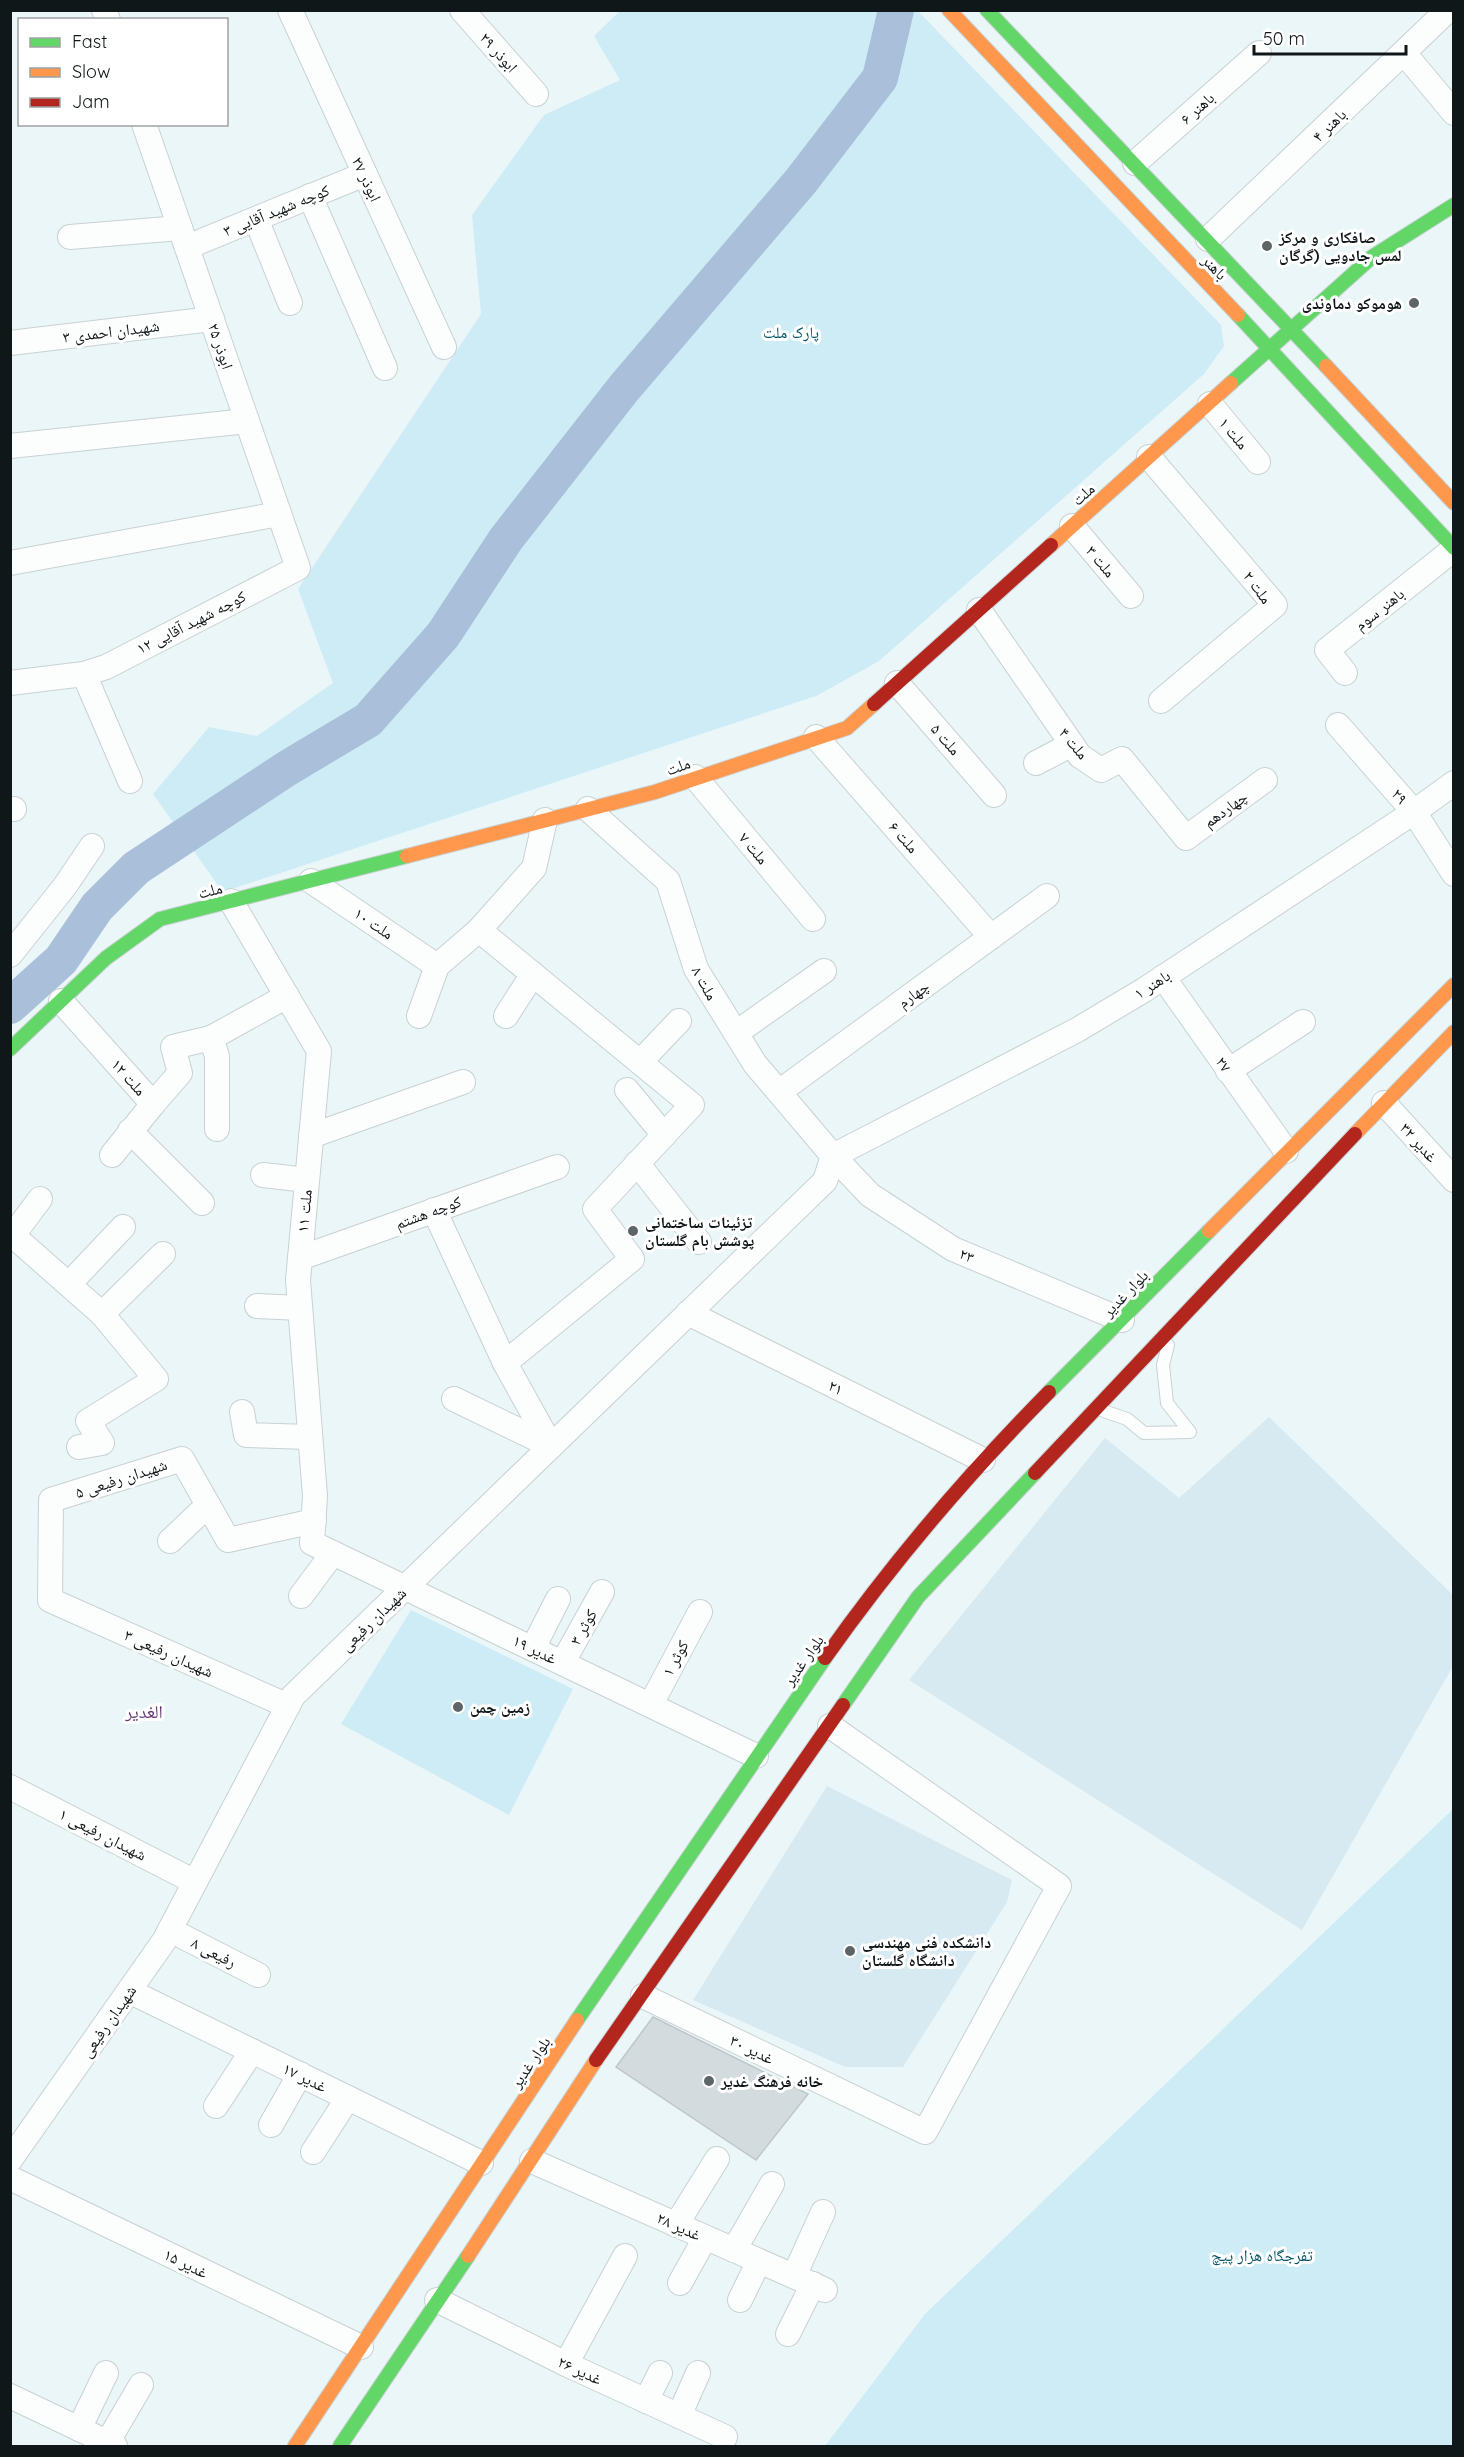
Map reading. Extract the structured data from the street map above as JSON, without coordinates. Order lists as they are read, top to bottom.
{
  "streets": {
    "main road": ["باهنر", "ملت", "بلوار غدیر"],
    "street": [
      "ابوذر ۲۹",
      "۶ باهنر",
      "۴ باهنر",
      "ابوذر ۲۷",
      "کوچه شهید آقایی ۳",
      "شهیدان احمدی ۳",
      "ابوذر ۲۵",
      "ملت ۱",
      "۳ ملت",
      "۲ ملت",
      "باهنر سوم",
      "کوچه شهید آقایی ۱۲",
      "۵ ملت",
      "۴ ملت",
      "۲۹",
      "چهاردهم",
      "۶ ملت",
      "۷ ملت",
      "ملت ۱۰",
      "۸ ملت",
      "باهنر ۱",
      "چهارم",
      "۲۷",
      "۱۲ ملت",
      "۳۲ غدیر",
      "۱۱ ملت",
      "کوچه هشتم",
      "۲۳",
      "۲۱",
      "۵ شهیدان رفیعی",
      "شهیدان رفیعی",
      "۳ کوثر",
      "۱۹ غدیر",
      "۳ شهیدان رفیعی",
      "۱ کوثر",
      "۱ شهیدان رفیعی",
      "رفیعی ۸",
      "غدیر ۳۰",
      "۱۷ غدیر",
      "۲۸ غدیر",
      "۱۵ غدیر",
      "۲۶ غدیر"
    ]
  },
  "crossings": [
    ["۶ باهنر", "باهنر"],
    ["۴ باهنر", "باهنر"],
    ["ابوذر ۲۷", "کوچه شهید آقایی ۳"],
    ["کوچه شهید آقایی ۳", "ابوذر ۲۵"],
    ["باهنر", "ملت"],
    ["باهنر", "باهنر سوم"],
    ["شهیدان احمدی ۳", "ابوذر ۲۵"],
    ["ابوذر ۲۵", "کوچه شهید آقایی ۱۲"],
    ["ملت ۱", "ملت"],
    ["ملت", "۳ ملت"],
    ["ملت", "۲ ملت"],
    ["ملت", "۵ ملت"],
    ["ملت", "۴ ملت"],
    ["ملت", "۶ ملت"],
    ["ملت", "۷ ملت"],
    ["ملت", "ملت ۱۰"],
    ["ملت", "۸ ملت"],
    ["ملت", "۱۲ ملت"],
    ["ملت", "۱۱ ملت"],
    ["۴ ملت", "چهاردهم"],
    ["۲۹", "باهنر ۱"],
    ["۶ ملت", "چهارم"],
    ["۸ ملت", "باهنر ۱"],
    ["۸ ملت", "چهارم"],
    ["۸ ملت", "۲۳"],
    ["۸ ملت", "شهیدان رفیعی"],
    ["باهنر ۱", "۲۷"],
    ["باهنر ۱", "۲۳"],
    ["باهنر ۱", "شهیدان رفیعی"],
    ["۲۷", "بلوار غدیر"],
    ["۱۱ ملت", "کوچه هشتم"],
    ["۱۱ ملت", "۵ شهیدان رفیعی"],
    ["۱۱ ملت", "۱۹ غدیر"],
    ["۲۳", "بلوار غدیر"],
    ["۲۳", "شهیدان رفیعی"],
    ["بلوار غدیر", "۲۱"],
    ["بلوار غدیر", "۱۹ غدیر"],
    ["بلوار غدیر", "۱۷ غدیر"],
    ["بلوار غدیر", "۱۵ غدیر"],
    ["۲۱", "شهیدان رفیعی"],
    ["۵ شهیدان رفیعی", "۱۹ غدیر"],
    ["۵ شهیدان رفیعی", "۳ شهیدان رفیعی"],
    ["شهیدان رفیعی", "۱۹ غدیر"],
    ["شهیدان رفیعی", "۳ شهیدان رفیعی"],
    ["شهیدان رفیعی", "۱ شهیدان رفیعی"],
    ["شهیدان رفیعی", "رفیعی ۸"],
    ["شهیدان رفیعی", "۱۷ غدیر"],
    ["۳ کوثر", "۱۹ غدیر"],
    ["۱۹ غدیر", "۱ کوثر"]
  ],
  "districts": ["الغدیر"],
  "parks": ["پارک ملت", "تفرجگاه هزار پیچ"],
  "places": [
    "صافکاری و مرکز لمس جادویی (گرگان",
    "هوموکو دماوندی",
    "تزئینات ساختمانی پوشش بام گلستان",
    "زمین چمن",
    "دانشکده فنی مهندسی دانشگاه گلستان",
    "خانه فرهنگ غدیر"
  ],
  "legend": ["Fast", "Slow", "Jam"],
  "scale_bar": "50 m"
}
